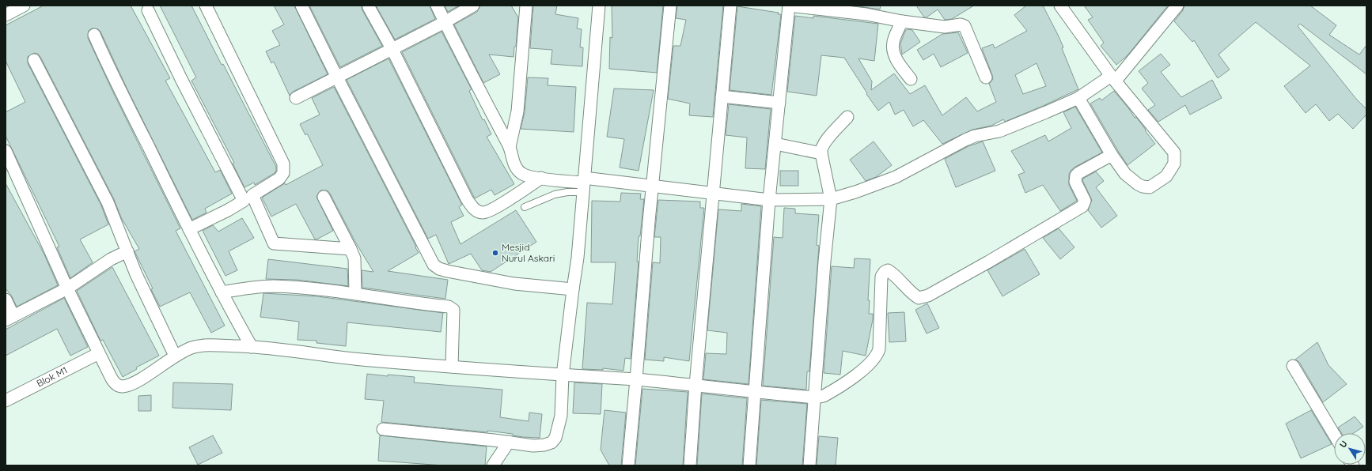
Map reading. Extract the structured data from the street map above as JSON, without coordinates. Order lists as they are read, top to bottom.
{
  "streets": {
    "street": ["Blok M1"]
  },
  "places": ["Mesjid Nurul Askari"],
  "north": "top left"
}
